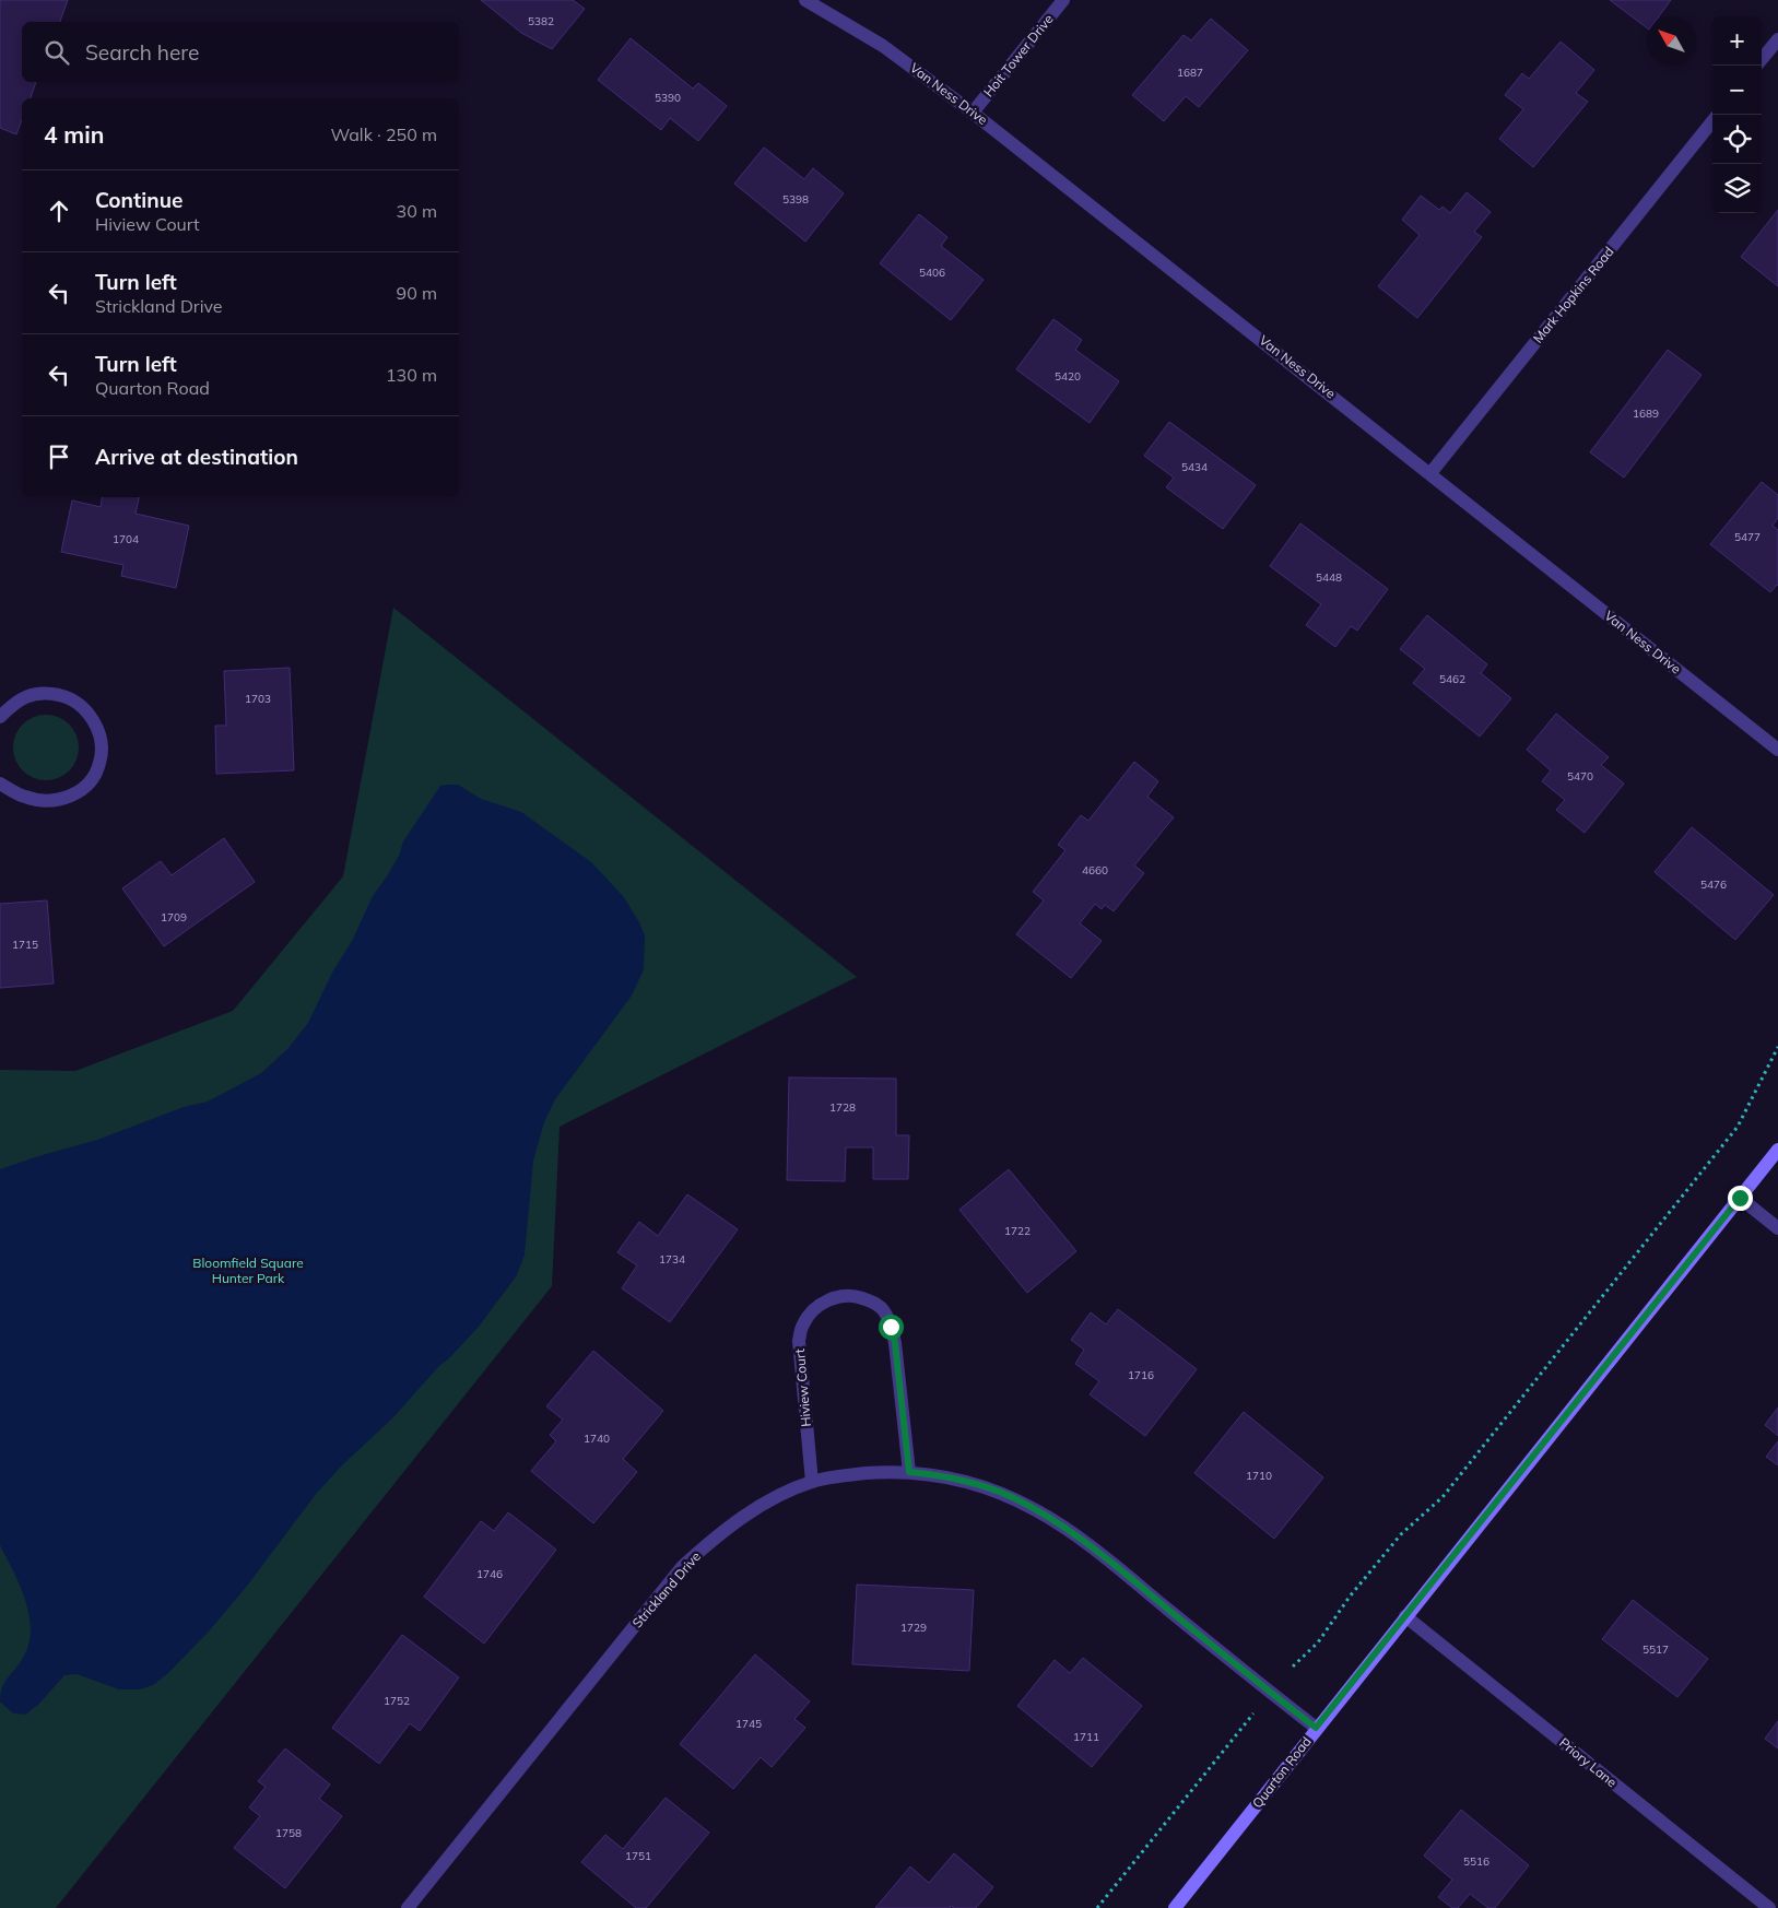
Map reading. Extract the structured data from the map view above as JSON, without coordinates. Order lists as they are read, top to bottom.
{
  "streets": {
    "street": [
      "Hoit Tower Drive",
      "Van Ness Drive",
      "Mark Hopkins Road",
      "Hiview Court",
      "Strickland Drive",
      "Priory Lane",
      "Quarton Road"
    ]
  },
  "crossings": [
    ["Hoit Tower Drive", "Van Ness Drive"],
    ["Van Ness Drive", "Mark Hopkins Road"],
    ["Hiview Court", "Strickland Drive"],
    ["Strickland Drive", "Quarton Road"],
    ["Priory Lane", "Quarton Road"]
  ],
  "parks": ["Bloomfield Square Hunter Park"],
  "house_numbers": [
    "5382",
    "1687",
    "5390",
    "5398",
    "5406",
    "5420",
    "1689",
    "5434",
    "5477",
    "1704",
    "5448",
    "5462",
    "1703",
    "5470",
    "4660",
    "5476",
    "1709",
    "1715",
    "1728",
    "1722",
    "1734",
    "1716",
    "1740",
    "1710",
    "1746",
    "1729",
    "5517",
    "1752",
    "1745",
    "1711",
    "1758",
    "1751",
    "5516"
  ],
  "north": "top left",
  "page": {
    "map_buttons": ["+", "−"],
    "search": "Search here",
    "heading": ["4 min", "Walk · 250 m"],
    "list": [
      ["Continue", "Hiview Court", "30 m"],
      ["Turn left", "Strickland Drive", "90 m"],
      ["Turn left", "Quarton Road", "130 m"],
      "Arrive at destination"
    ]
  }
}
